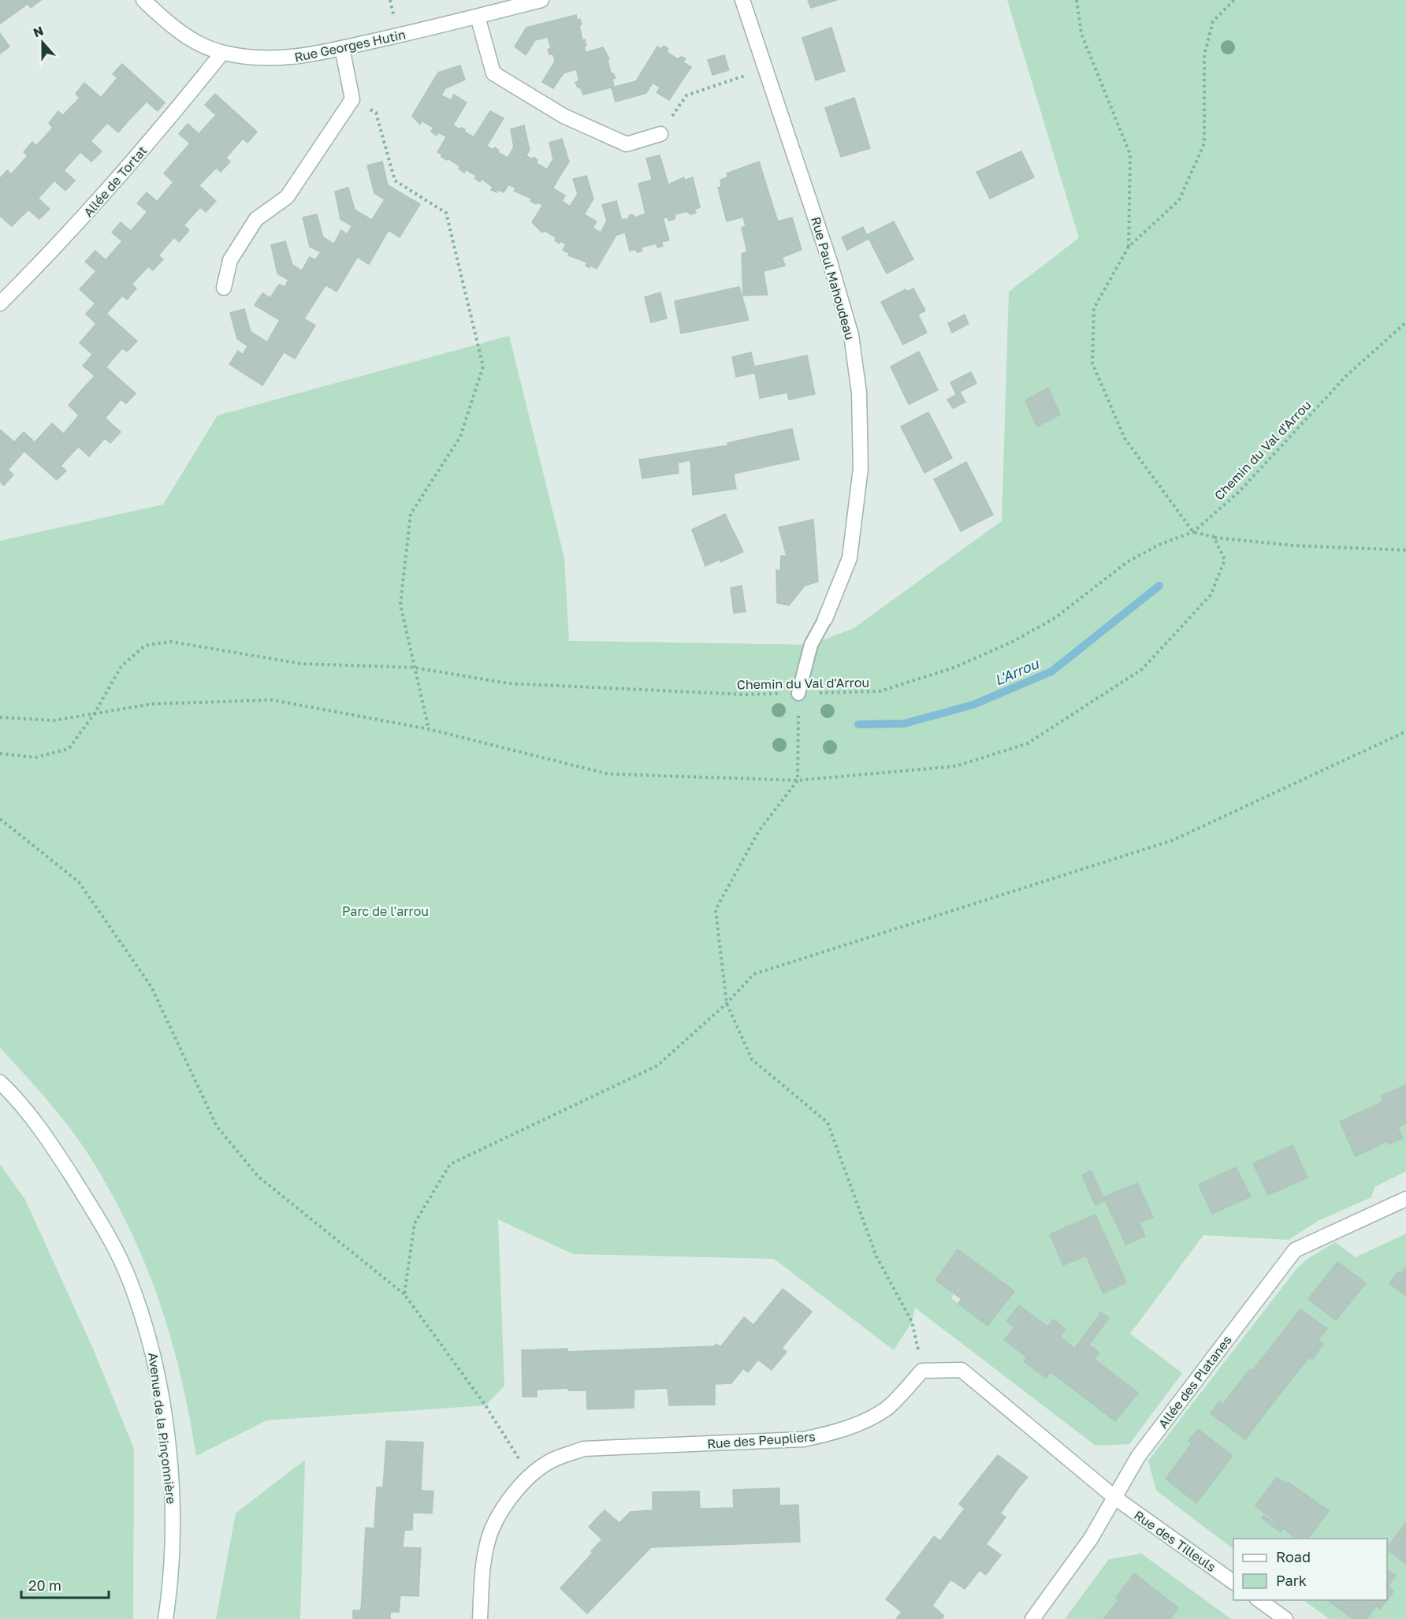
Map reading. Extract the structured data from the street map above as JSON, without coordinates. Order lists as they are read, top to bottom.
{
  "streets": {
    "street": [
      "Rue Georges Hutin",
      "Allée de Tortat",
      "Rue Paul Mahoudeau",
      "Allée des Platanes",
      "Avenue de la Pinçonnière",
      "Rue des Peupliers",
      "Rue des Tilleuls"
    ],
    "path": ["Chemin du Val d'Arrou"]
  },
  "crossings": [
    ["Rue Georges Hutin", "Allée de Tortat"],
    ["Allée des Platanes", "Rue des Tilleuls"]
  ],
  "water": ["L'Arrou"],
  "parks": ["Parc de l'arrou"],
  "legend": ["Road", "Park"],
  "scale_bar": "20 m",
  "north": "top"
}
